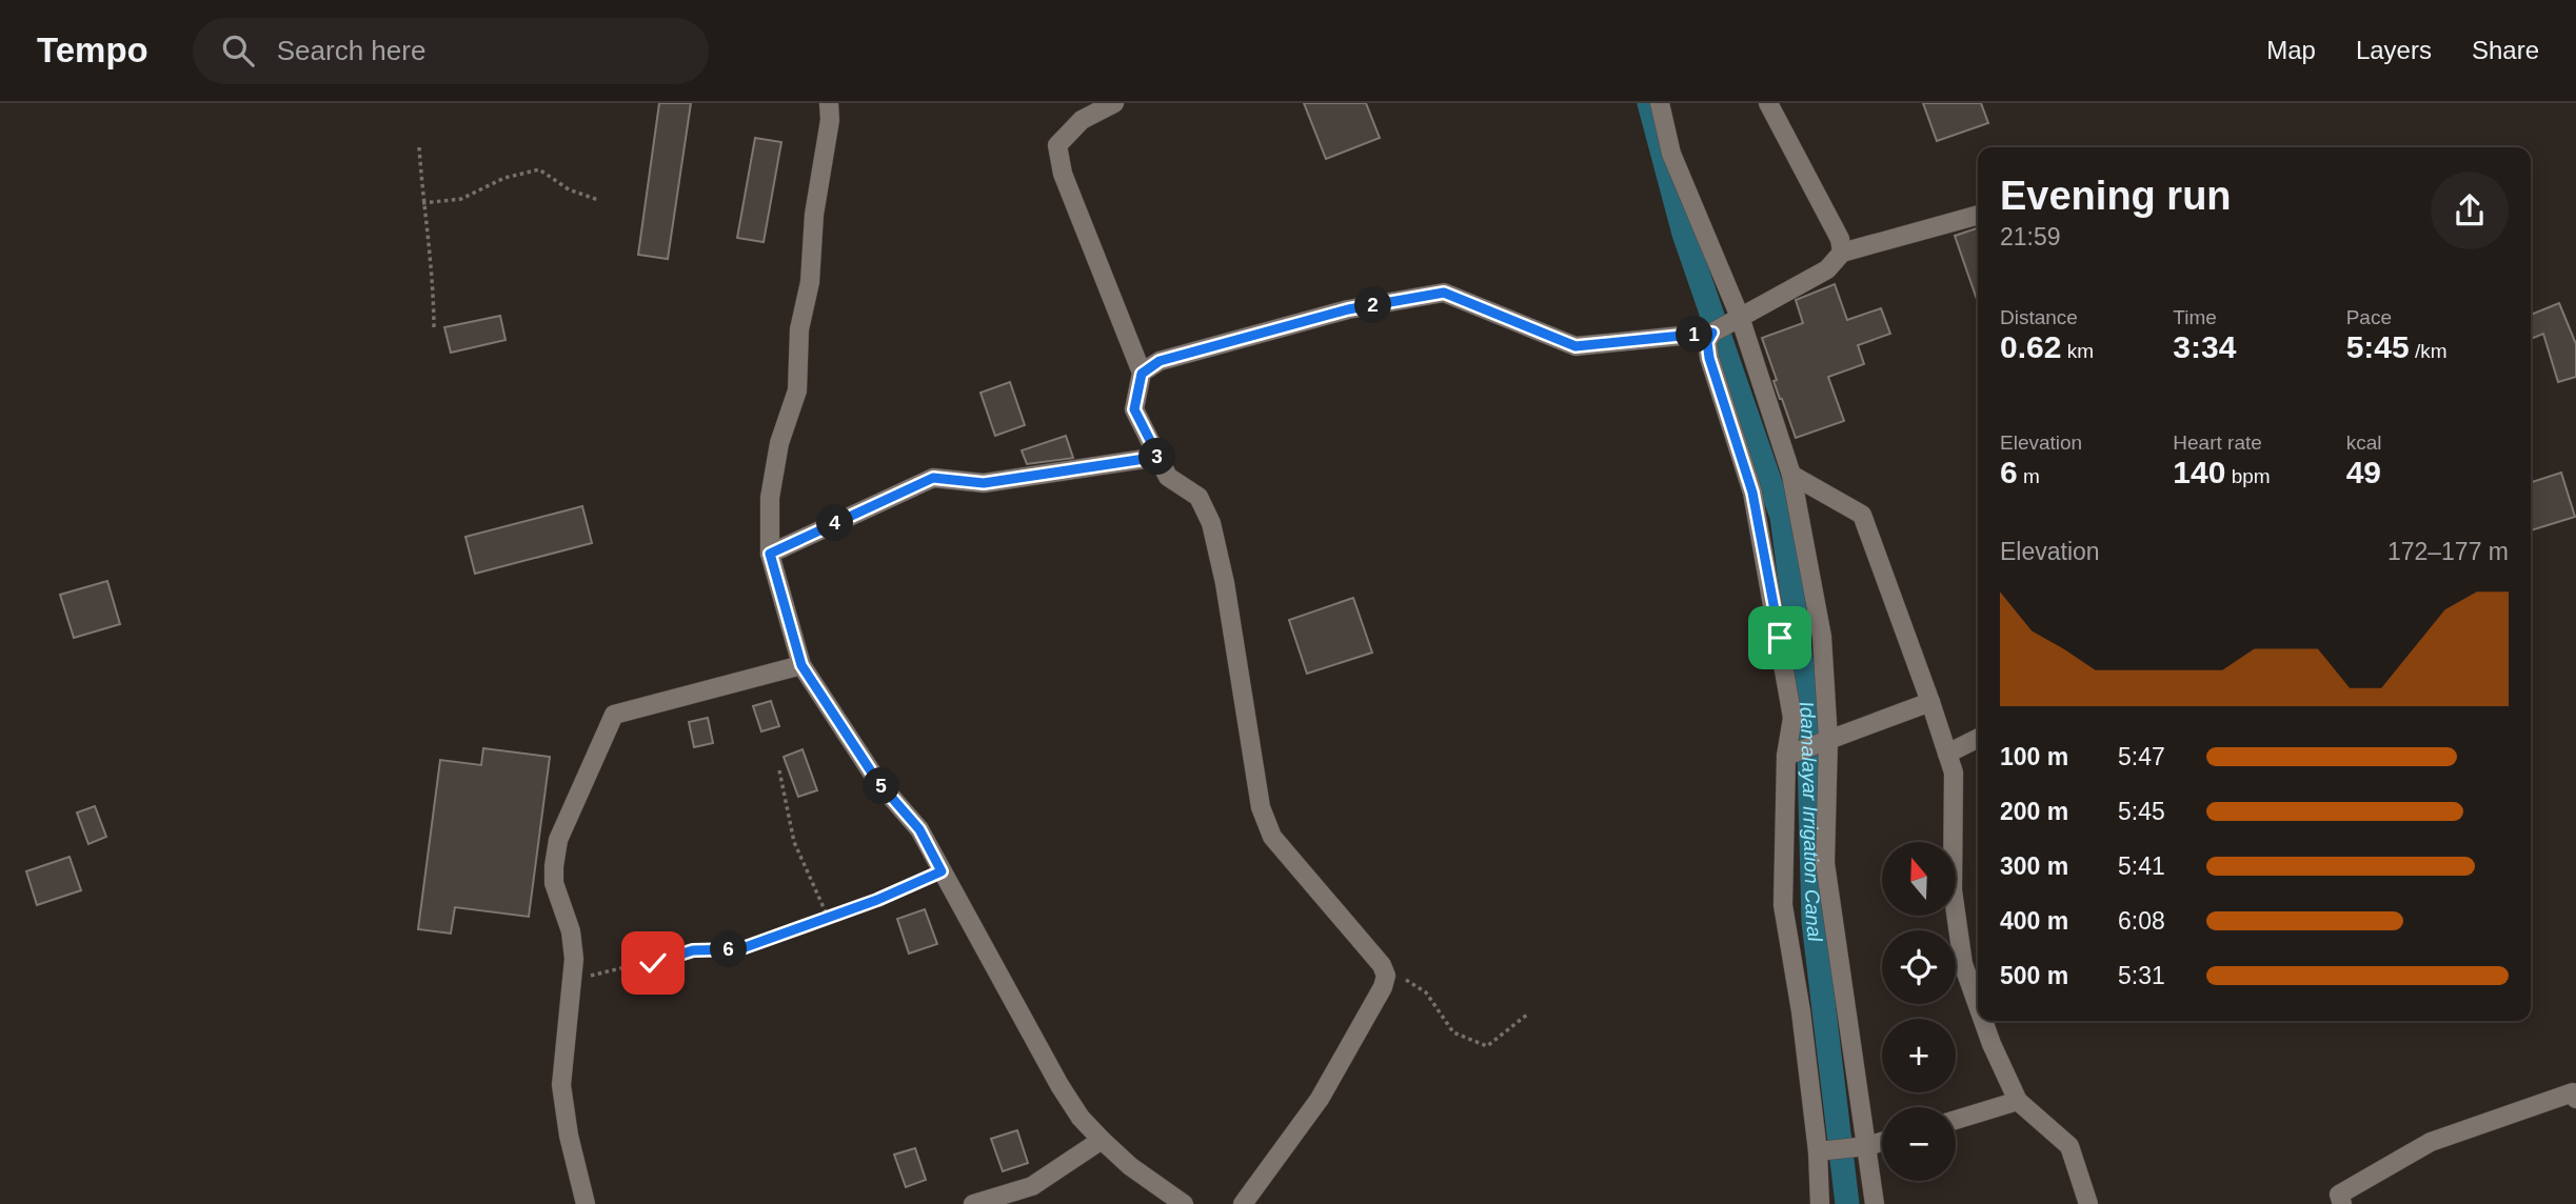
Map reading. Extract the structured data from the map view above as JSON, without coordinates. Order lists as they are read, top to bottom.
{
  "water": ["Idamalayar Irrigation Canal"],
  "north": "top",
  "page": {
    "header": "Tempo",
    "search": "Search here",
    "nav": ["Map", "Layers", "Share"],
    "heading": ["Evening run", "21:59"],
    "stats": [
      ["Distance", "0.62 km"],
      ["Time", "3:34"],
      ["Pace", "5:45 /km"],
      ["Elevation", "6 m"],
      ["Heart rate", "140 bpm"],
      ["kcal", "49"]
    ],
    "pins": [
      "2",
      "1",
      "3",
      "4",
      "5",
      "6"
    ],
    "chart": ["Elevation", "172–177 m"],
    "list": [
      {
        "name": "100 m",
        "note": "5:47"
      },
      {
        "name": "200 m",
        "note": "5:45"
      },
      {
        "name": "300 m",
        "note": "5:41"
      },
      {
        "name": "400 m",
        "note": "6:08"
      },
      {
        "name": "500 m",
        "note": "5:31"
      }
    ],
    "map_buttons": ["+", "−"]
  }
}
